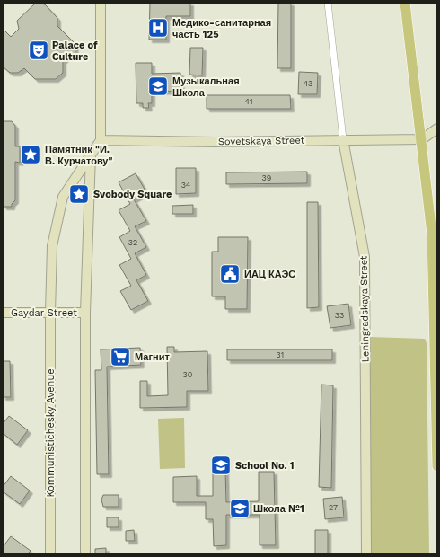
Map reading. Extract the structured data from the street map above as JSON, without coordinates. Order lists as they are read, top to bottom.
{
  "streets": {
    "main road": [
      "Sovetskaya Street",
      "Leningradskaya Street",
      "Gaydar Street",
      "Kommunistichesky Avenue"
    ]
  },
  "crossings": [
    ["Sovetskaya Street", "Leningradskaya Street"],
    ["Sovetskaya Street", "Kommunistichesky Avenue"],
    ["Gaydar Street", "Kommunistichesky Avenue"]
  ],
  "places": {
    "hospital": ["Медико-санитарная часть 125"],
    "theatre": ["Palace of Culture"],
    "school or university": ["Музыкальная Школа", "School No. 1", "Школа №1"],
    "place": ["Памятник \"И. В. Курчатову\"", "Svobody Square"],
    "public building": ["ИАЦ КАЭС"],
    "supermarket": ["Магнит"]
  },
  "house_numbers": [
    "43",
    "41",
    "39",
    "34",
    "32",
    "33",
    "31",
    "30",
    "27"
  ]
}
